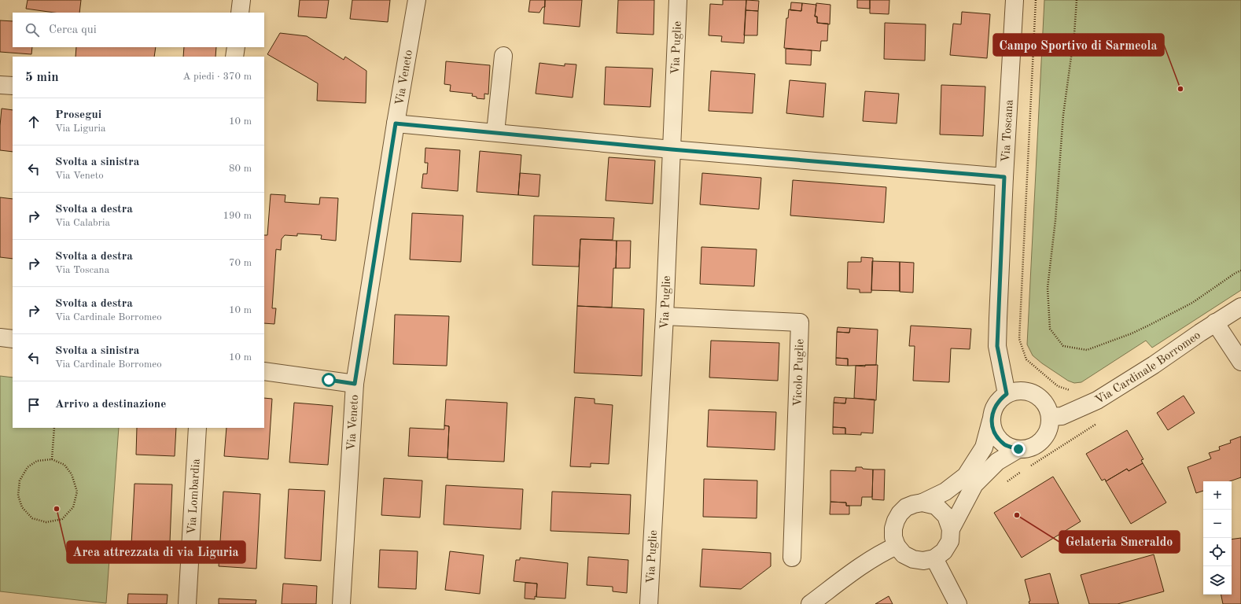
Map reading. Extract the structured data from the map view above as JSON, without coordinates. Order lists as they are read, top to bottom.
{
  "streets": {
    "street": [
      "Via Puglie",
      "Via Veneto",
      "Via Toscana",
      "Via Cardinale Borromeo",
      "Vicolo Puglie",
      "Via Lombardia"
    ]
  },
  "crossings": [
    ["Via Puglie", "Vicolo Puglie"],
    ["Via Toscana", "Via Cardinale Borromeo"]
  ],
  "places": ["Campo Sportivo di Sarmeola", "Area attrezzata di via Liguria", "Gelateria Smeraldo"],
  "page": {
    "search": "Cerca qui",
    "heading": ["5 min", "A piedi · 370 m"],
    "list": [
      ["Prosegui", "Via Liguria", "10 m"],
      ["Svolta a sinistra", "Via Veneto", "80 m"],
      ["Svolta a destra", "Via Calabria", "190 m"],
      ["Svolta a destra", "Via Toscana", "70 m"],
      ["Svolta a destra", "Via Cardinale Borromeo", "10 m"],
      ["Svolta a sinistra", "Via Cardinale Borromeo", "10 m"],
      "Arrivo a destinazione"
    ],
    "map_buttons": ["+", "−"]
  }
}
